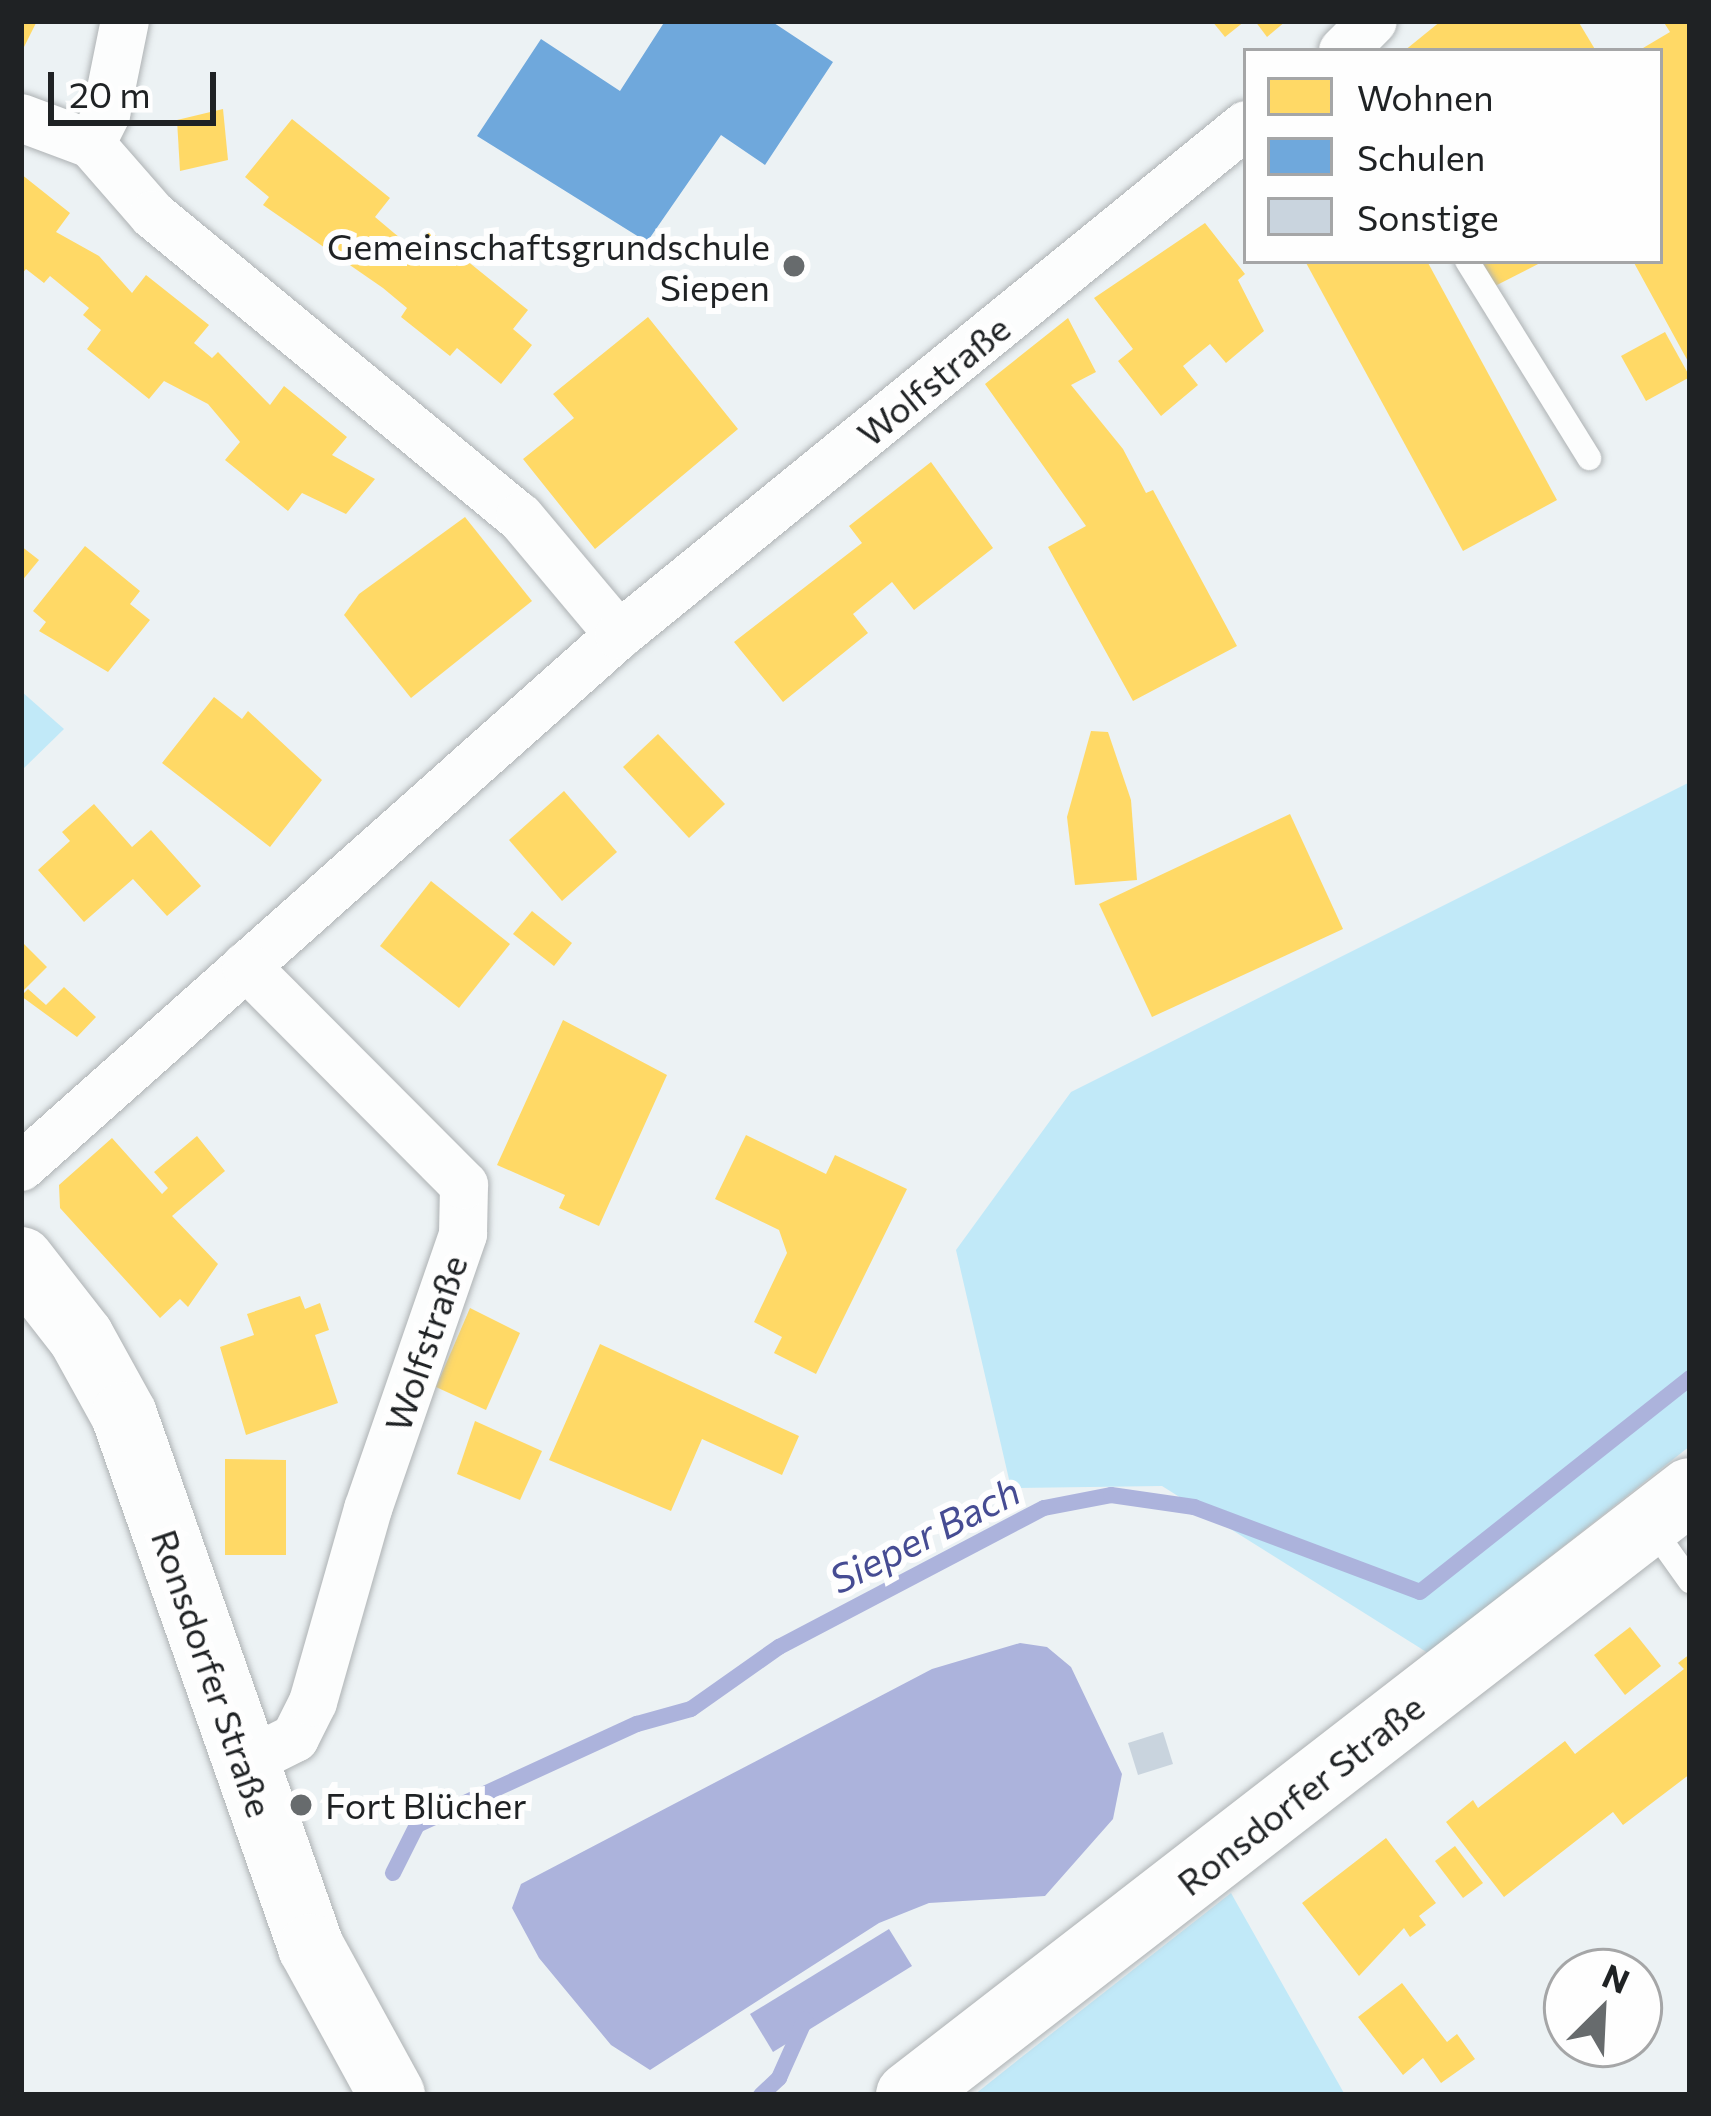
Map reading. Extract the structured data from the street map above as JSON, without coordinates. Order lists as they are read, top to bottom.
{
  "streets": {
    "main road": ["Ronsdorfer Straße"],
    "street": ["Wolfstraße"]
  },
  "crossings": [
    ["Wolfstraße", "Ronsdorfer Straße"]
  ],
  "water": ["Sieper Bach"],
  "places": ["Gemeinschaftsgrundschule Siepen", "Fort Blücher"],
  "legend": ["Wohnen", "Schulen", "Sonstige"],
  "scale_bar": "20 m",
  "north": "top right"
}
